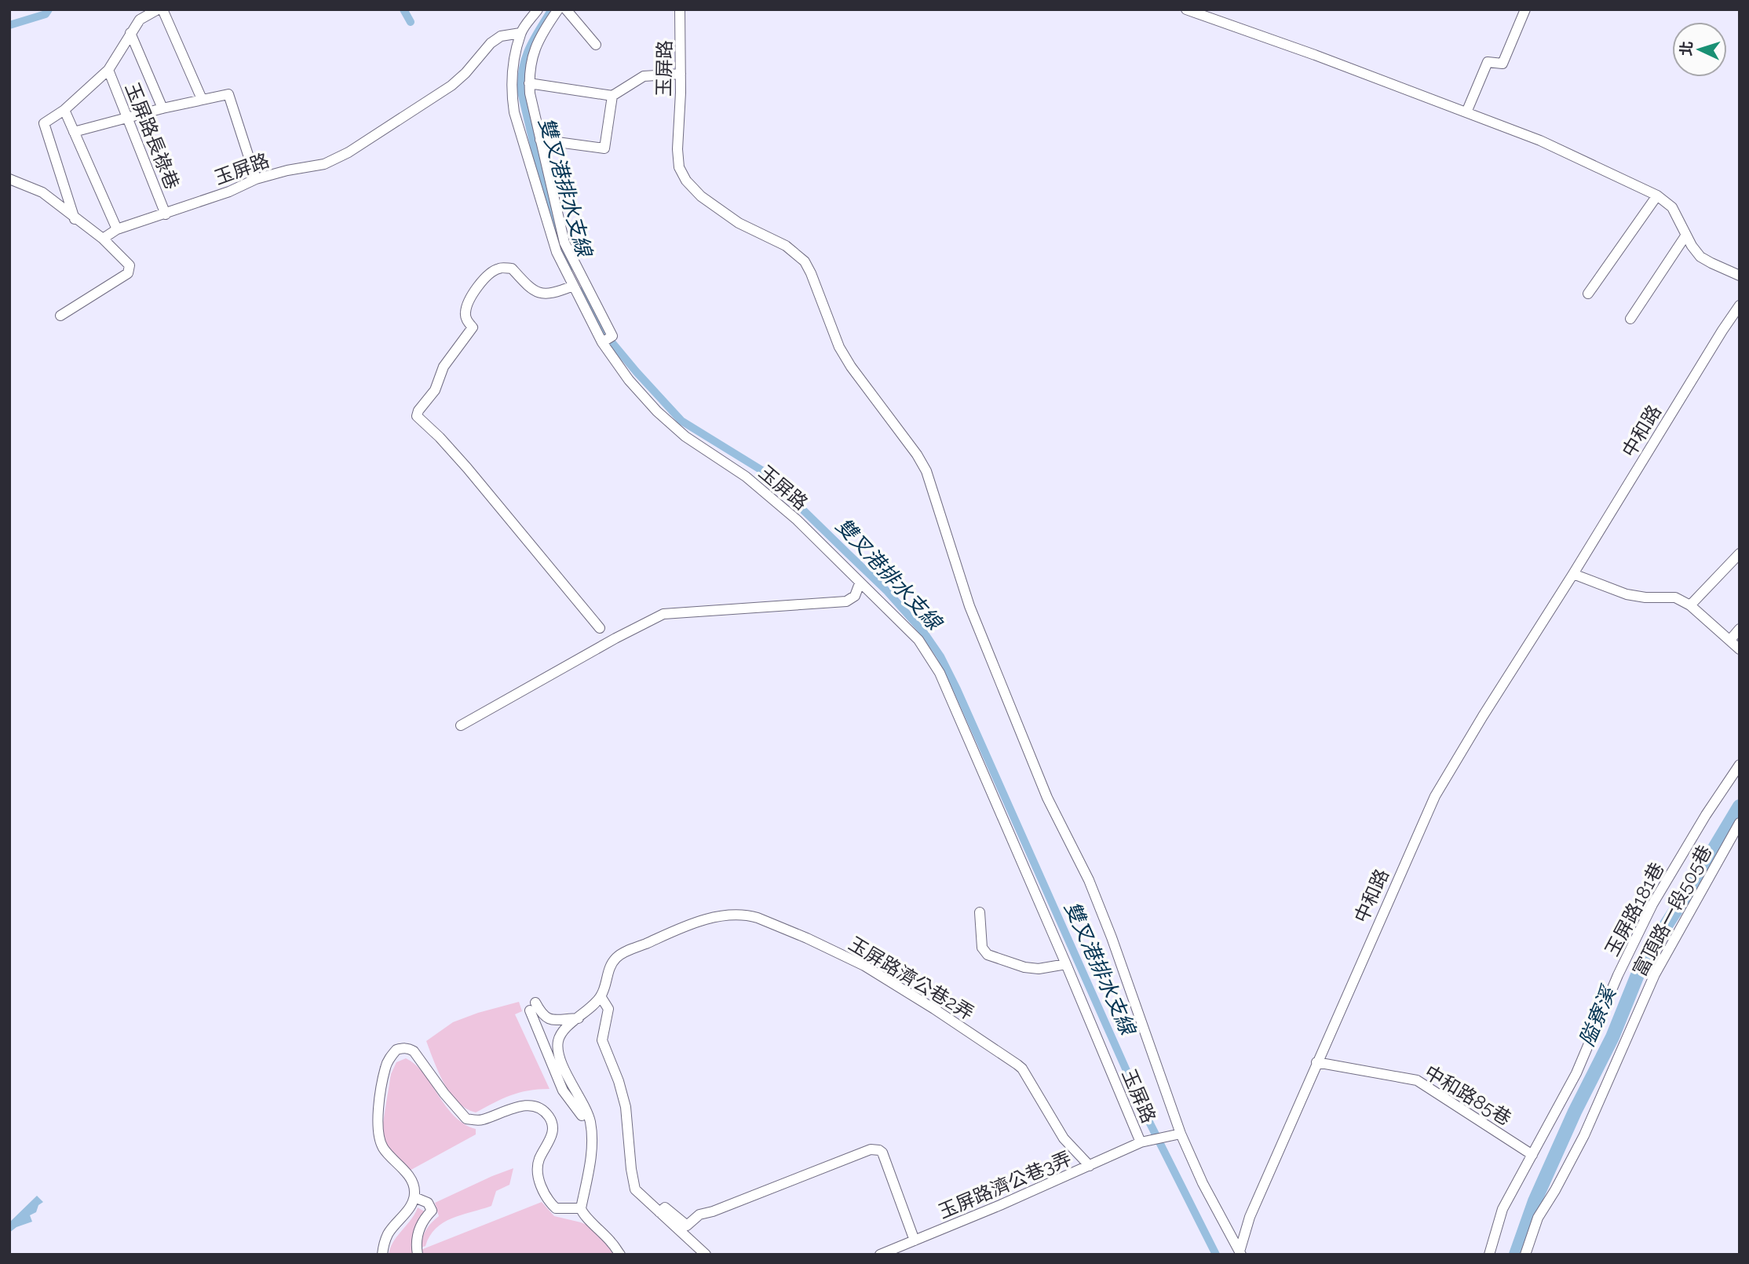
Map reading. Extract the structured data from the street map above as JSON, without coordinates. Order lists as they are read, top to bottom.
{
  "streets": {
    "street": [
      "玉屏路",
      "玉屏路長祿巷",
      "中和路",
      "玉屏路181巷",
      "富頂路一段505巷",
      "玉屏路濟公巷2弄",
      "中和路85巷",
      "玉屏路濟公巷3弄"
    ]
  },
  "crossings": [
    ["玉屏路", "玉屏路長祿巷"],
    ["玉屏路", "中和路"],
    ["玉屏路", "玉屏路濟公巷3弄"],
    ["中和路", "中和路85巷"],
    ["玉屏路181巷", "中和路85巷"],
    ["玉屏路濟公巷2弄", "玉屏路濟公巷3弄"]
  ],
  "water": ["雙叉港排水支線", "隘寮溪"],
  "north": "left"
}
